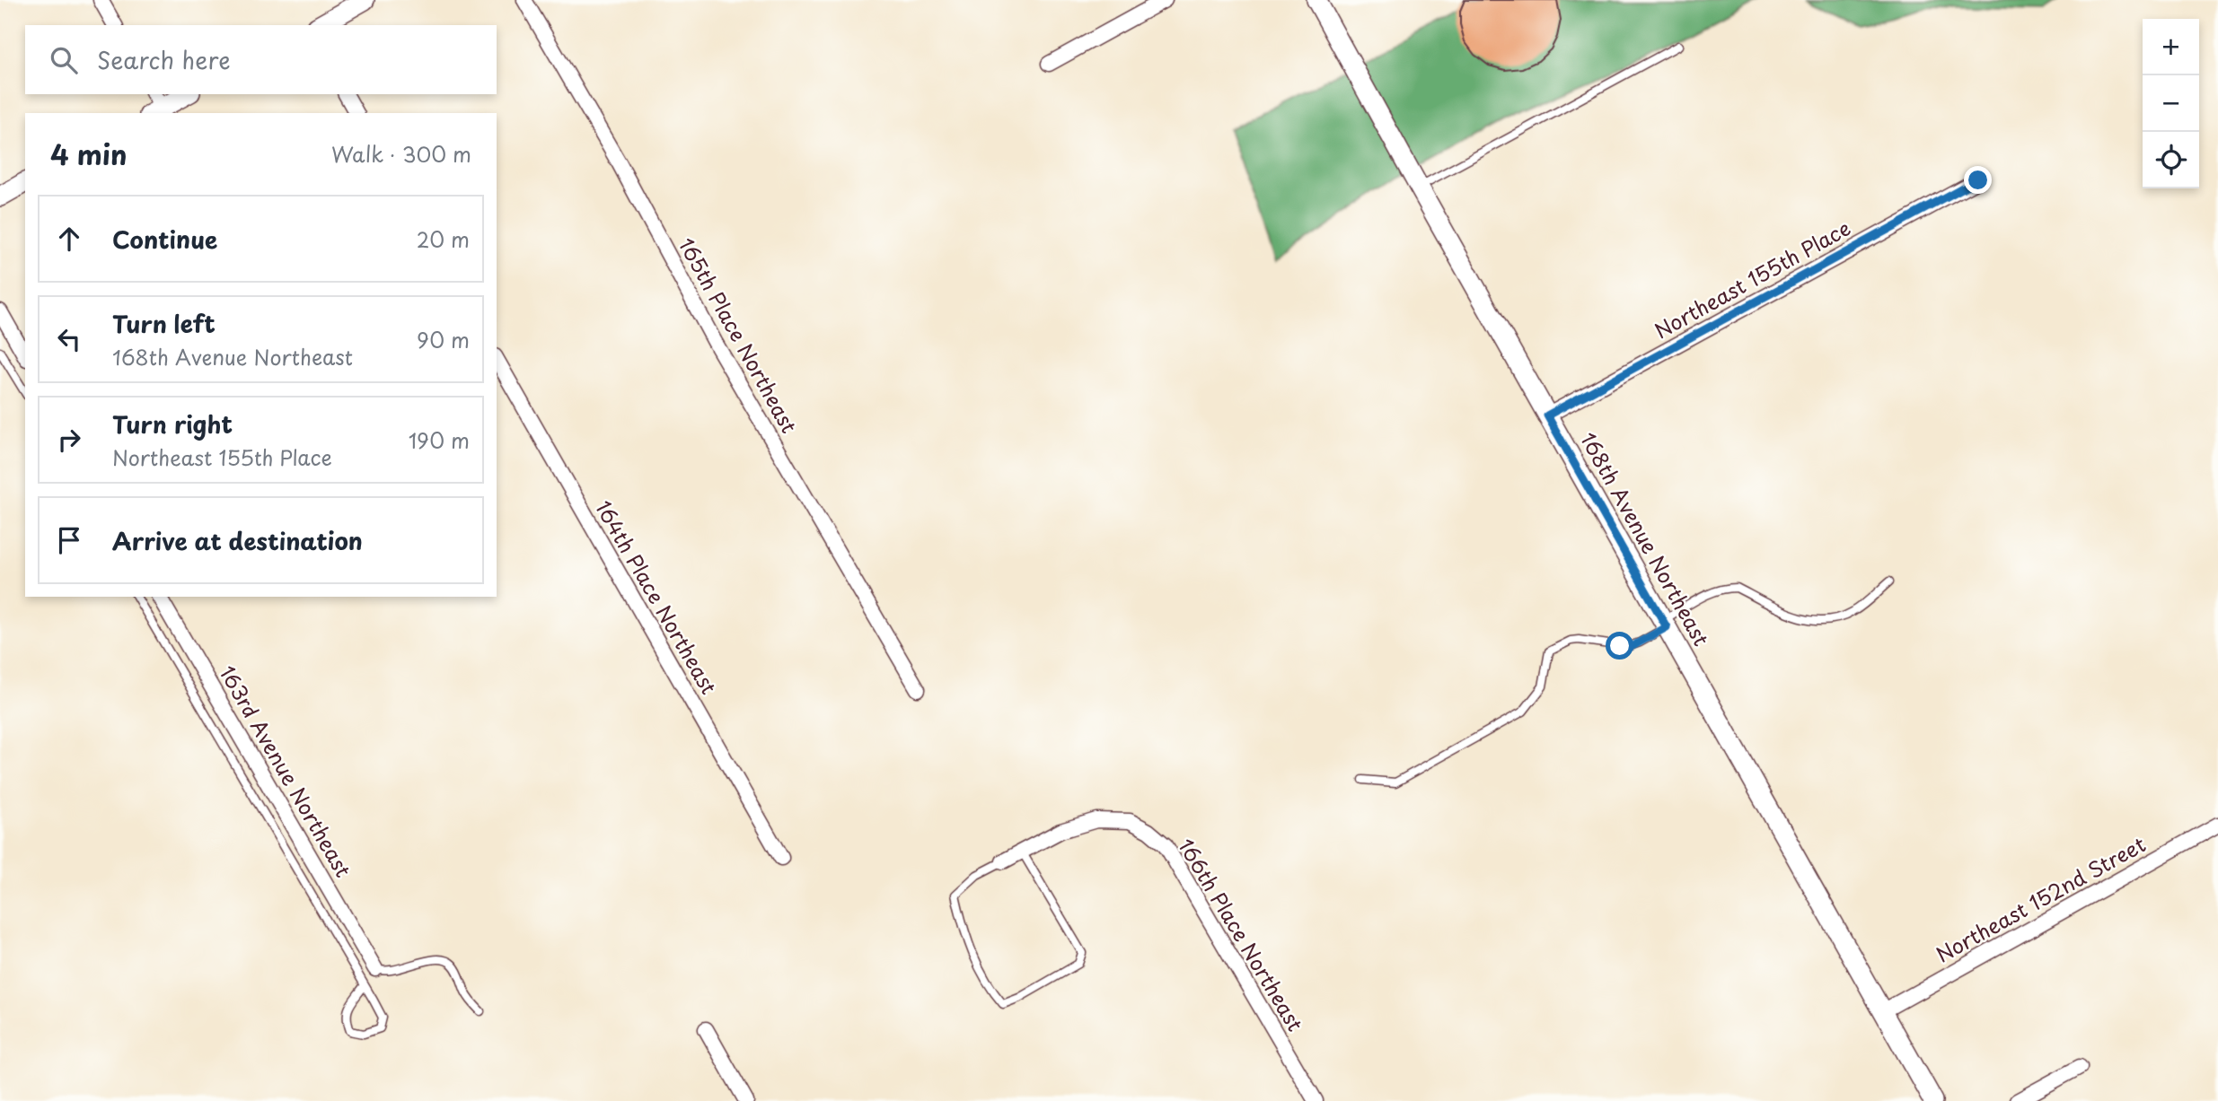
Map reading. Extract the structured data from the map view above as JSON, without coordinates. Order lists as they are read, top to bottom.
{
  "streets": {
    "street": [
      "Northeast 155th Place",
      "165th Place Northeast",
      "168th Avenue Northeast",
      "164th Place Northeast",
      "163rd Avenue Northeast",
      "Northeast 152nd Street",
      "166th Place Northeast"
    ]
  },
  "crossings": [
    ["Northeast 155th Place", "168th Avenue Northeast"],
    ["168th Avenue Northeast", "Northeast 152nd Street"]
  ],
  "page": {
    "map_buttons": ["+", "−"],
    "search": "Search here",
    "heading": ["4 min", "Walk · 300 m"],
    "list": [
      ["Continue", "20 m"],
      ["Turn left", "168th Avenue Northeast", "90 m"],
      ["Turn right", "Northeast 155th Place", "190 m"],
      "Arrive at destination"
    ]
  }
}
